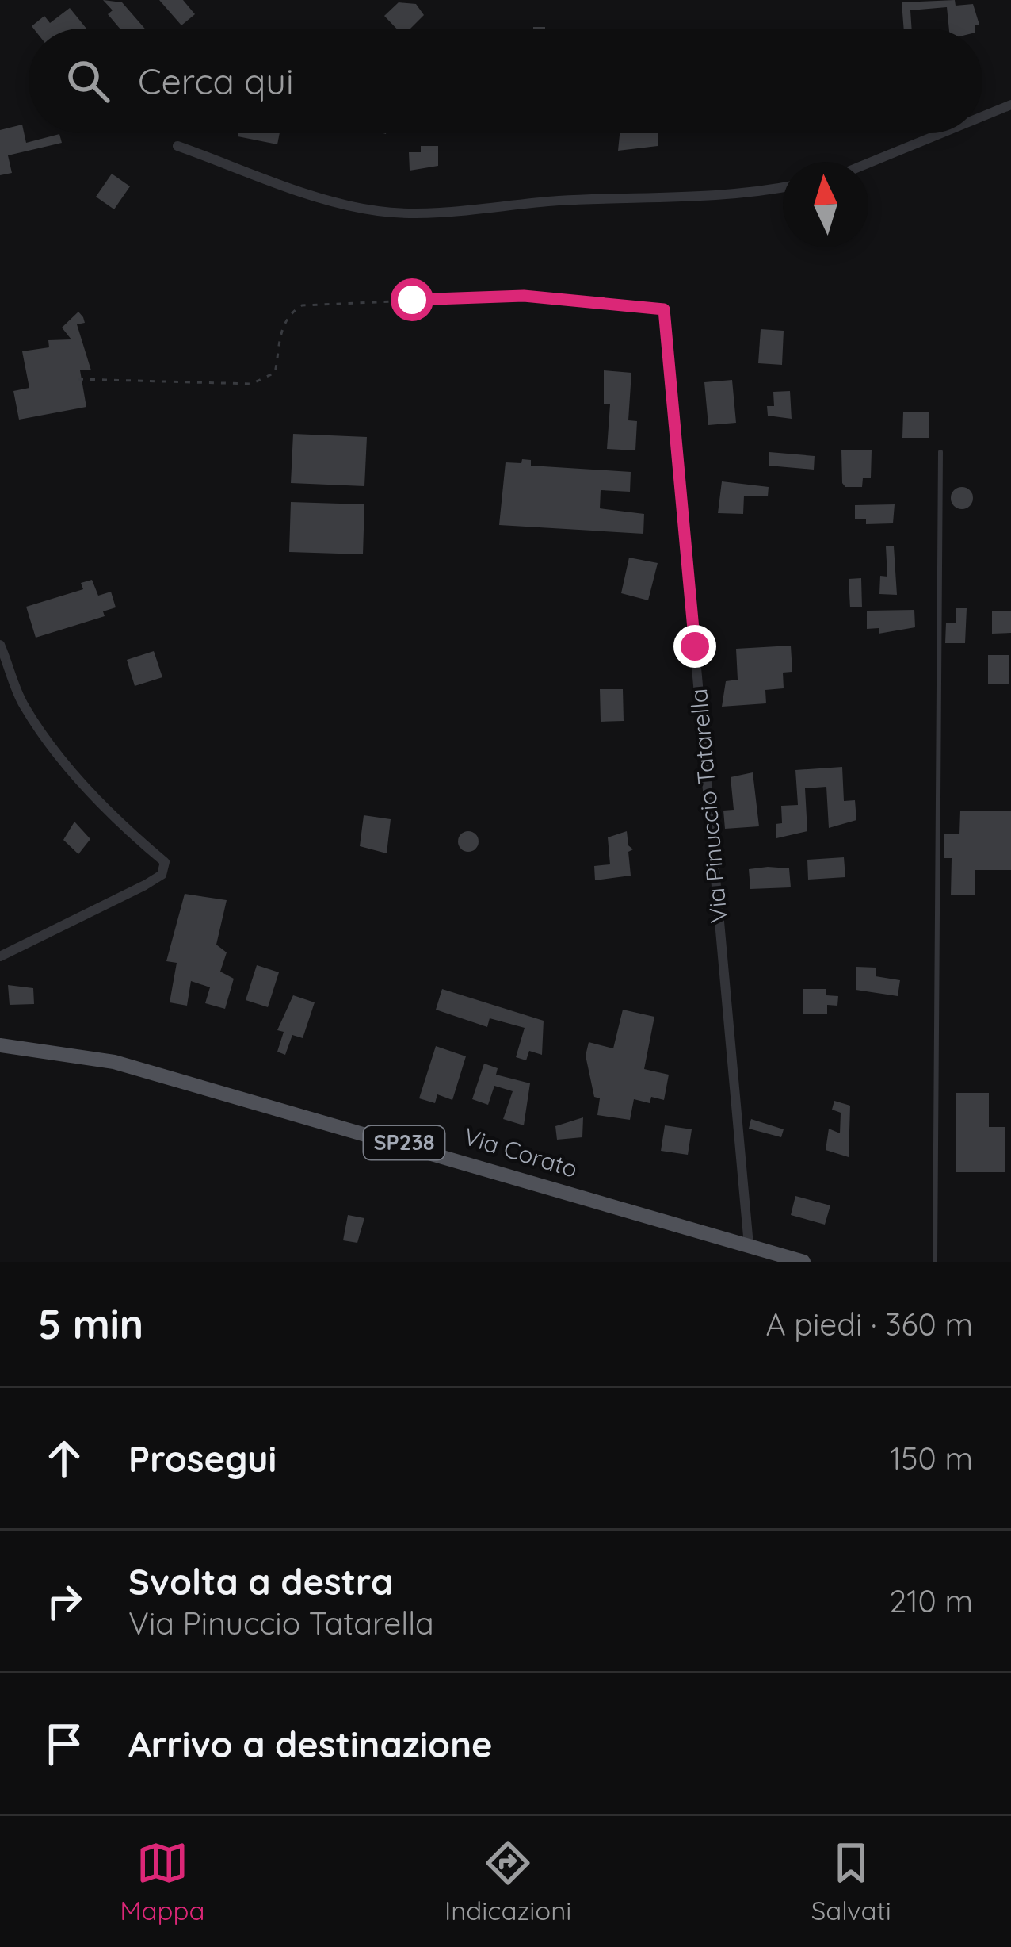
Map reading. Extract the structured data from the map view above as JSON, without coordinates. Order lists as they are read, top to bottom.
{
  "streets": {
    "main road": ["SP238", "Via Corato"],
    "street": ["Via Pinuccio Tatarella"]
  },
  "crossings": [
    ["Via Pinuccio Tatarella", "Via Corato"]
  ],
  "north": "top",
  "page": {
    "search": "Cerca qui",
    "heading": ["5 min", "A piedi · 360 m"],
    "list": [
      ["Prosegui", "150 m"],
      ["Svolta a destra", "Via Pinuccio Tatarella", "210 m"],
      "Arrivo a destinazione"
    ],
    "nav": ["Mappa", "Indicazioni", "Salvati"]
  }
}
